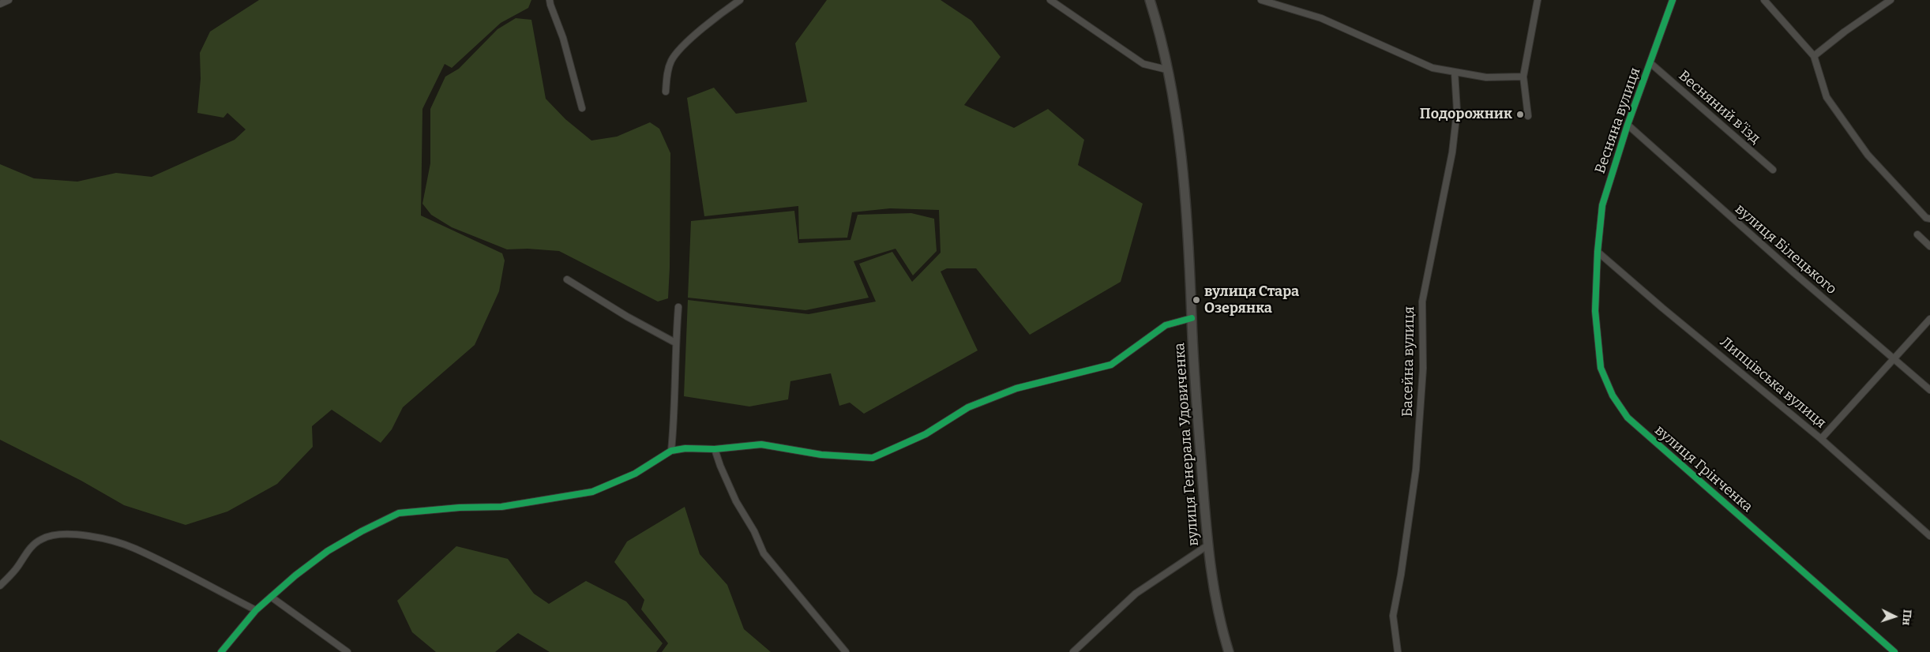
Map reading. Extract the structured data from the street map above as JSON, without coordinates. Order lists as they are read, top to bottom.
{
  "streets": {
    "main road": ["вулиця Генерала Удовиченка"],
    "street": [
      "Весняний вʼїзд",
      "Весняна вулиця",
      "вулиця Білецького",
      "Басейна вулиця",
      "Липцівська вулиця",
      "вулиця Грінченка"
    ]
  },
  "crossings": [
    ["Весняний вʼїзд", "Весняна вулиця"],
    ["Весняна вулиця", "вулиця Білецького"],
    ["Весняна вулиця", "Липцівська вулиця"],
    ["Весняна вулиця", "вулиця Грінченка"],
    ["Липцівська вулиця", "вулиця Грінченка"]
  ],
  "places": ["Подорожник", "вулиця Стара Озерянка"],
  "north": "right"
}
